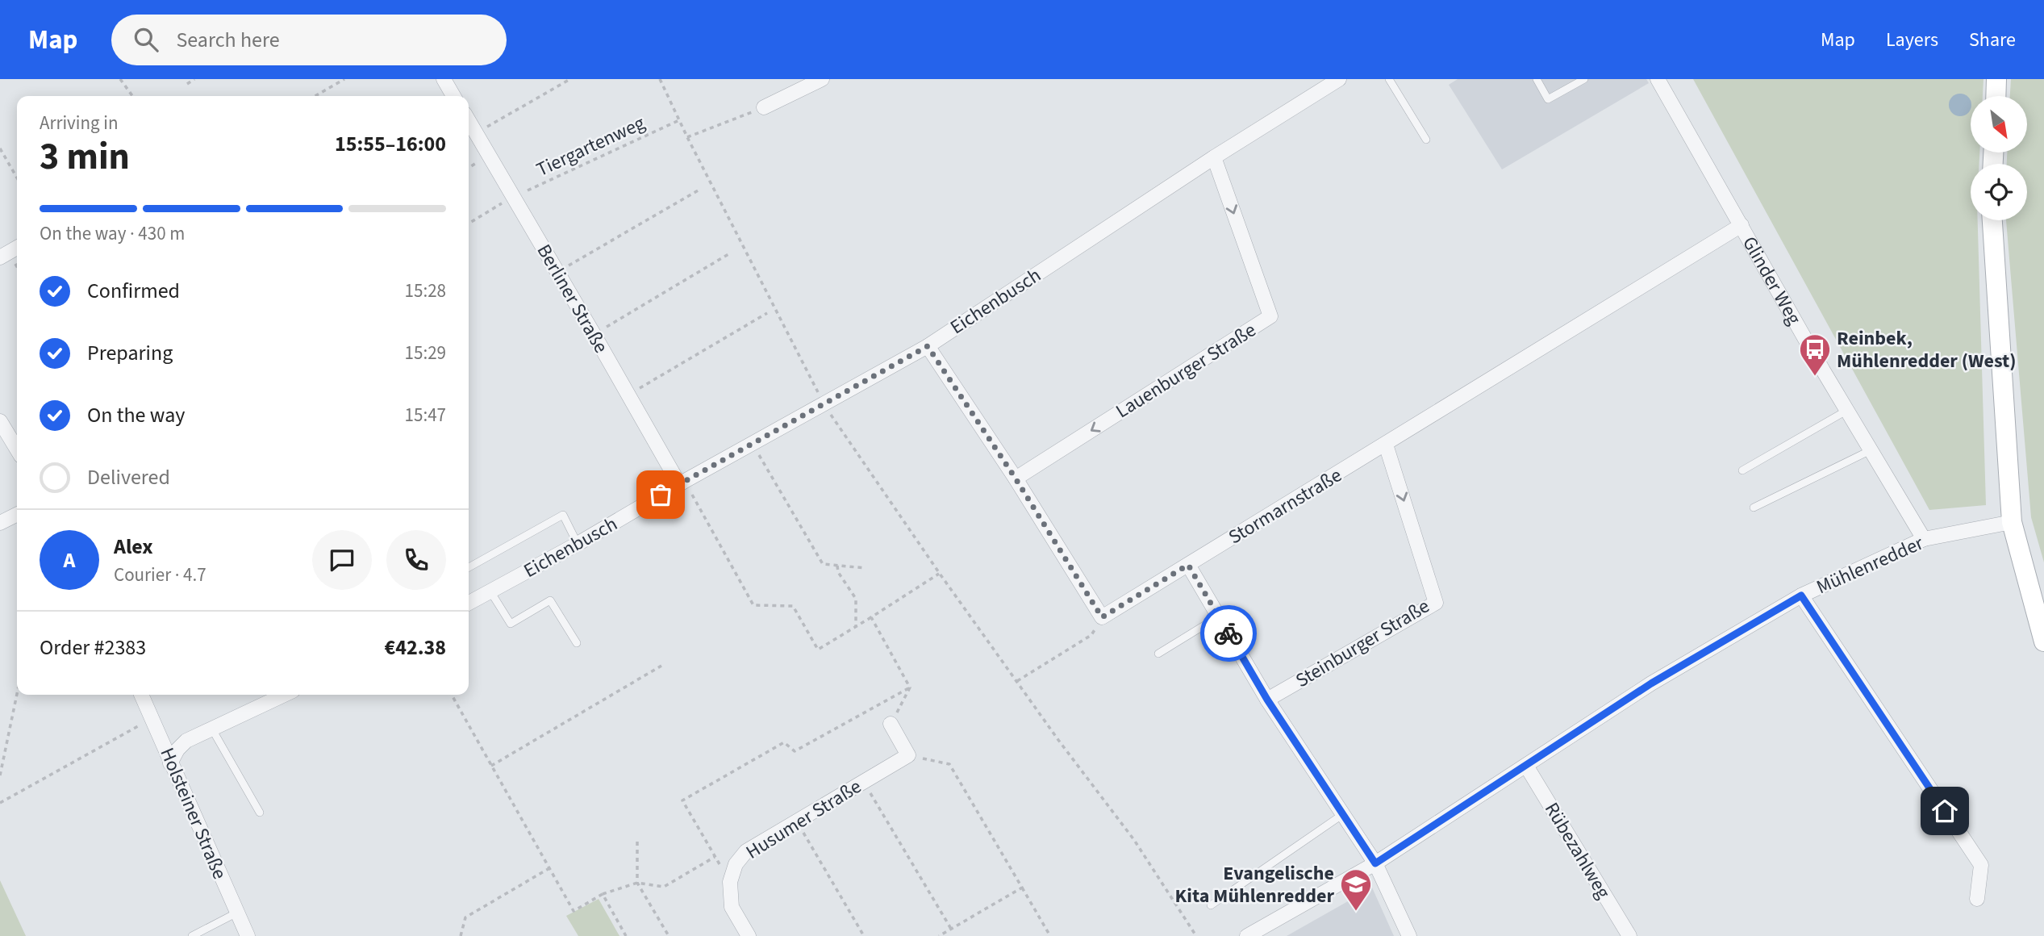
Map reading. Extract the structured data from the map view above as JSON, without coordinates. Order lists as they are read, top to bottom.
{
  "streets": {
    "street": [
      "Glinder Weg",
      "Berliner Straße",
      "Eichenbusch",
      "Lauenburger Straße",
      "Stormarnstraße",
      "Mühlenredder",
      "Steinburger Straße",
      "Holsteiner Straße",
      "Husumer Straße",
      "Rübezahlweg"
    ],
    "path": ["Tiergartenweg"]
  },
  "crossings": [
    ["Tiergartenweg", "Berliner Straße"],
    ["Glinder Weg", "Stormarnstraße"],
    ["Glinder Weg", "Mühlenredder"],
    ["Berliner Straße", "Eichenbusch"],
    ["Eichenbusch", "Lauenburger Straße"],
    ["Stormarnstraße", "Steinburger Straße"],
    ["Mühlenredder", "Rübezahlweg"]
  ],
  "one_way": ["Lauenburger Straße"],
  "places": {
    "bus stop": ["Reinbek, Mühlenredder (West)"],
    "school or university": ["Evangelische Kita Mühlenredder"]
  },
  "north": "bottom right",
  "page": {
    "header": "Map",
    "search": "Search here",
    "nav": ["Map", "Layers", "Share"],
    "heading": ["3 min", "Arriving in", "15:55–16:00"],
    "panel": [
      "Alex",
      "Courier · 4.7",
      "Order #2383",
      "€42.38"
    ],
    "bar": "On the way · 430 m",
    "list": [
      ["Confirmed", "15:28"],
      ["Preparing", "15:29"],
      ["On the way", "15:47"],
      "Delivered"
    ],
    "round": "A"
  }
}
